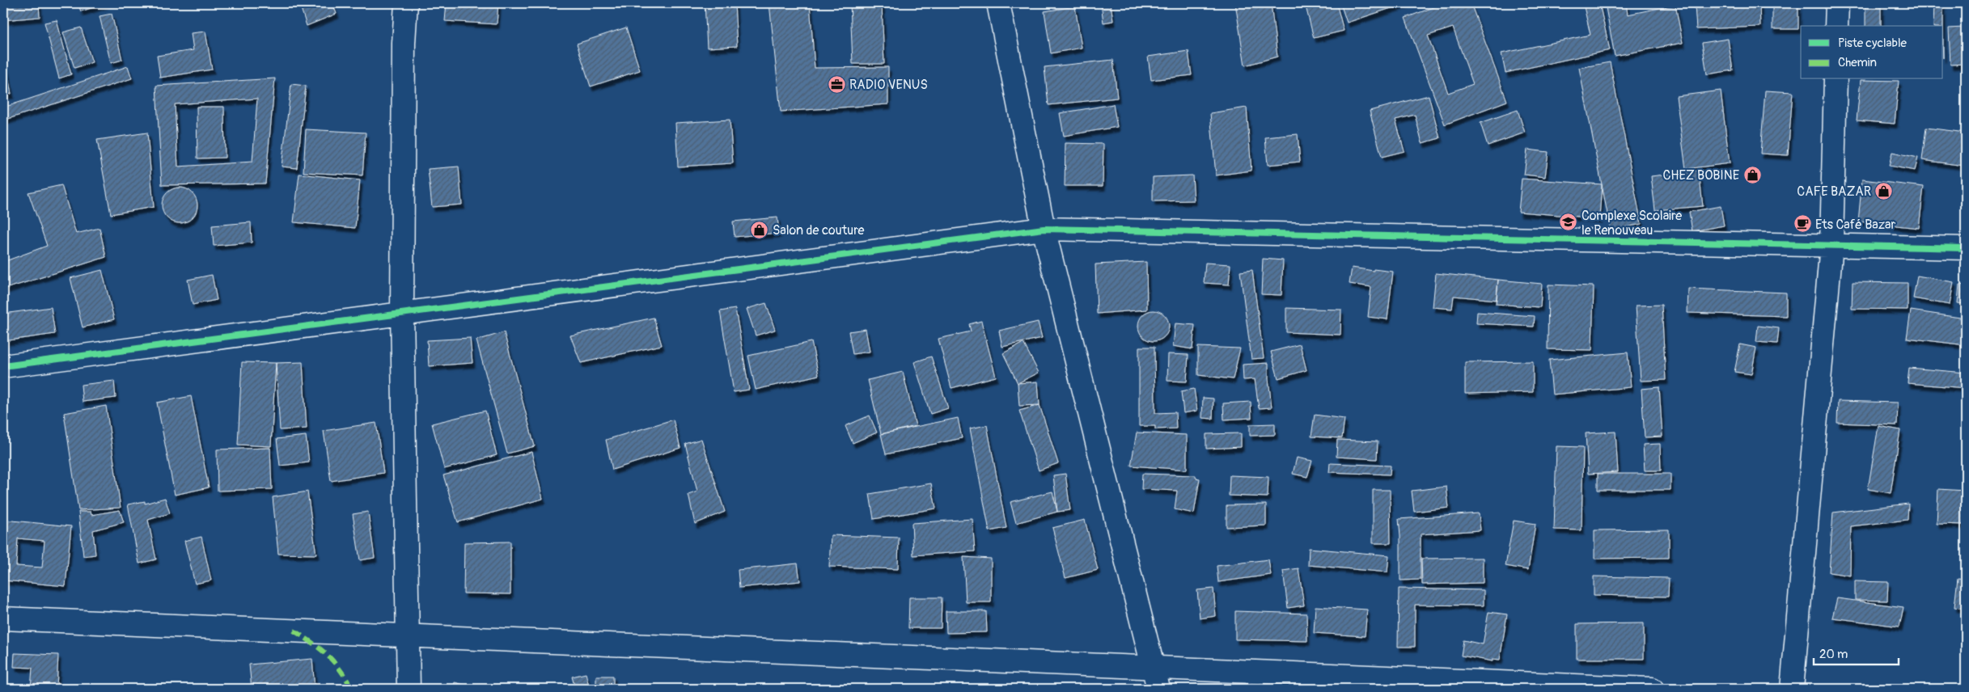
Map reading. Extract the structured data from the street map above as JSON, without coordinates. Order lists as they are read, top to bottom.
{
  "places": {
    "office": ["RADIO VENUS"],
    "shop": ["CHEZ BOBINE", "CAFE BAZAR", "Salon de couture"],
    "school or university": ["Complexe Scolaire le Renouveau"],
    "cafe": ["Ets Café Bazar"]
  },
  "legend": ["Piste cyclable", "Chemin"],
  "scale_bar": "20 m"
}
